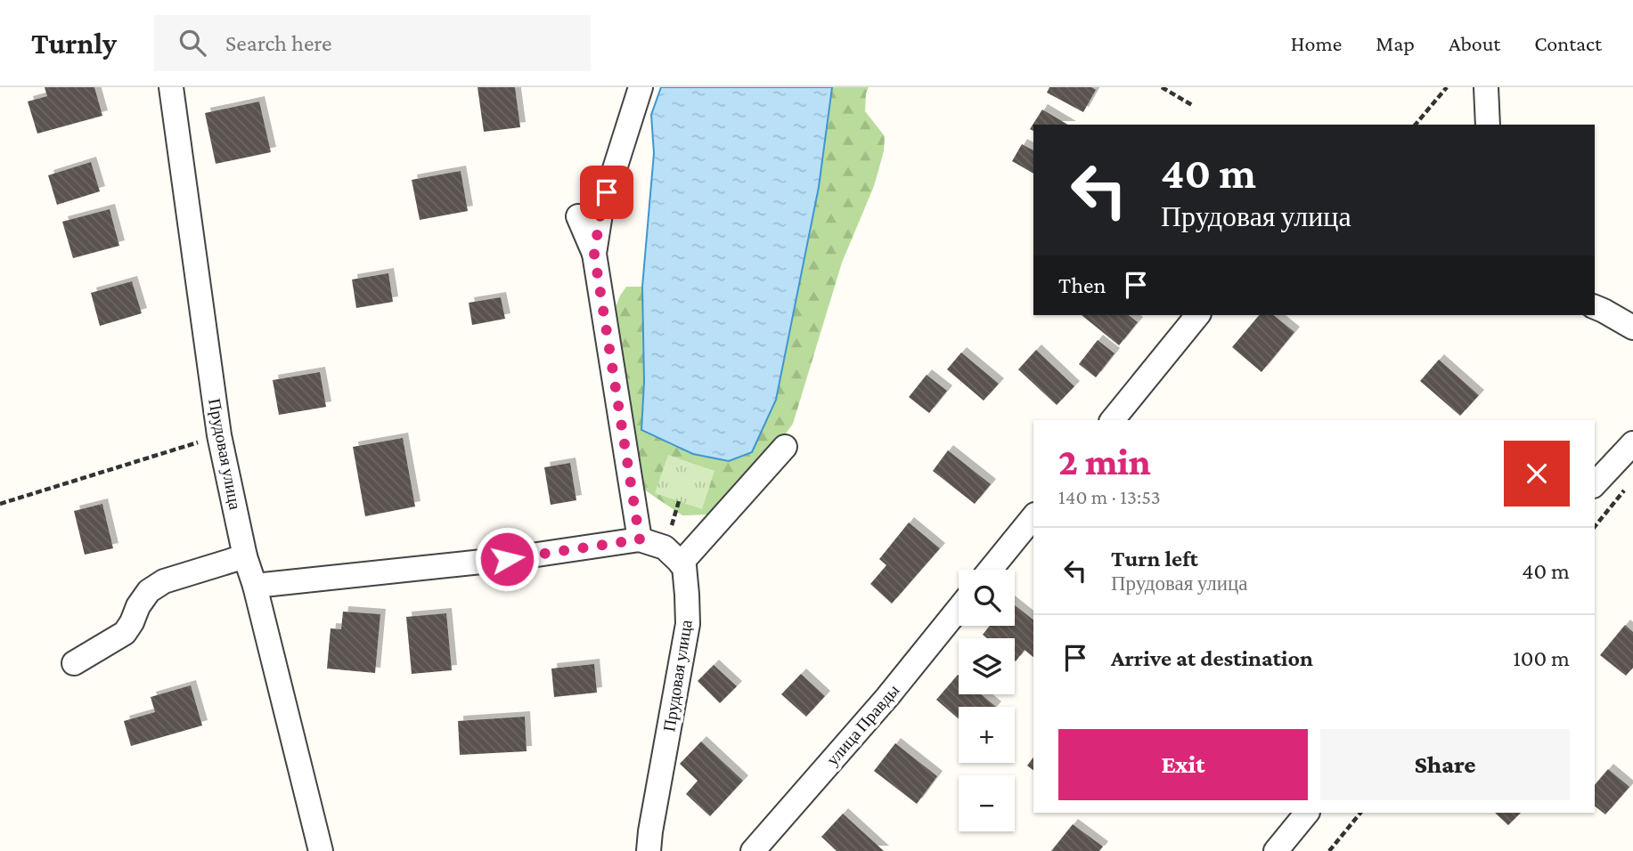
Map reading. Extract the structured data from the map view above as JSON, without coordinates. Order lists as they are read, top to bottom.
{
  "streets": {
    "street": ["Прудовая улица", "улица Правды"]
  },
  "page": {
    "header": "Turnly",
    "search": "Search here",
    "nav": [
      "Home",
      "Map",
      "About",
      "Contact"
    ],
    "turn": ["40 m", "Прудовая улица"],
    "then": "Then",
    "heading": ["2 min", "140 m · 13:53"],
    "list": [
      {
        "name": "Turn left",
        "note": "Прудовая улица",
        "value": "40 m"
      },
      {
        "name": "Arrive at destination",
        "value": "100 m"
      }
    ],
    "map_buttons": ["+", "−"],
    "buttons": ["Exit", "Share"]
  }
}
